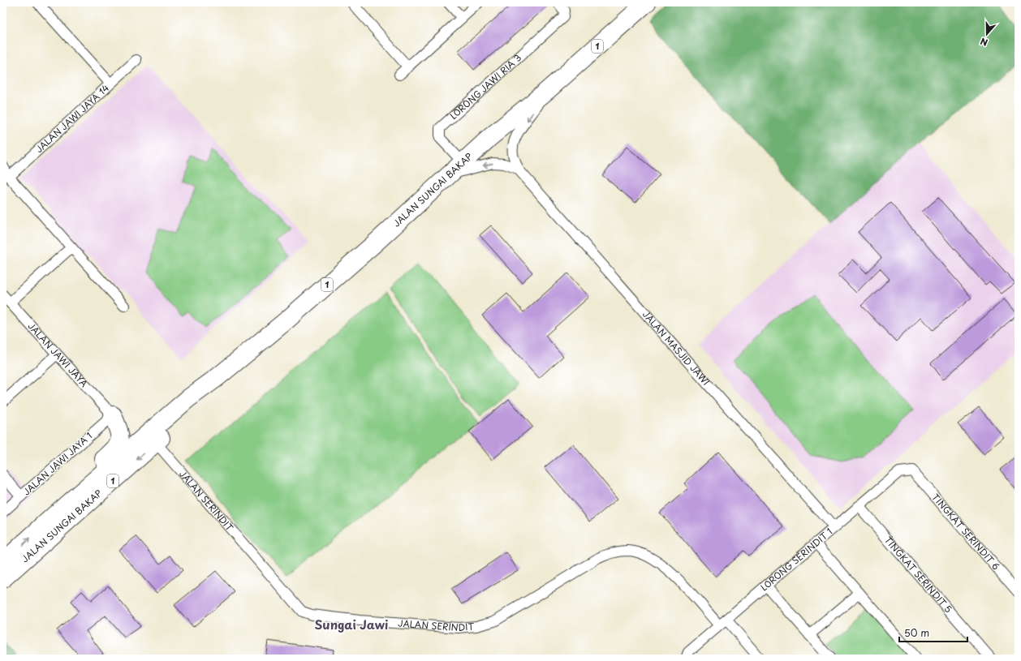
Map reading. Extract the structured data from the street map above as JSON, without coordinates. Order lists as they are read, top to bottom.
{
  "streets": {
    "highway": ["1", "JALAN SUNGAI BAKAP"],
    "street": [
      "LORONG JAWI RIA 3",
      "JALAN JAWI JAYA 14",
      "JALAN MASJID JAWI",
      "JALAN JAWI JAYA",
      "JALAN JAWI JAYA 1",
      "JALAN SERINDIT",
      "TINGKAT SERINDIT 6",
      "LORONG SERINDIT 1",
      "TINGKAT SERINDIT 5"
    ]
  },
  "crossings": [
    ["LORONG JAWI RIA 3", "JALAN SUNGAI BAKAP"],
    ["JALAN SUNGAI BAKAP", "JALAN MASJID JAWI"],
    ["JALAN SUNGAI BAKAP", "JALAN SERINDIT"],
    ["JALAN MASJID JAWI", "LORONG SERINDIT 1"],
    ["JALAN JAWI JAYA", "JALAN JAWI JAYA 1"],
    ["JALAN SERINDIT", "LORONG SERINDIT 1"],
    ["TINGKAT SERINDIT 6", "LORONG SERINDIT 1"],
    ["LORONG SERINDIT 1", "TINGKAT SERINDIT 5"]
  ],
  "districts": ["Sungai Jawi"],
  "scale_bar": "50 m",
  "north": "bottom"
}
